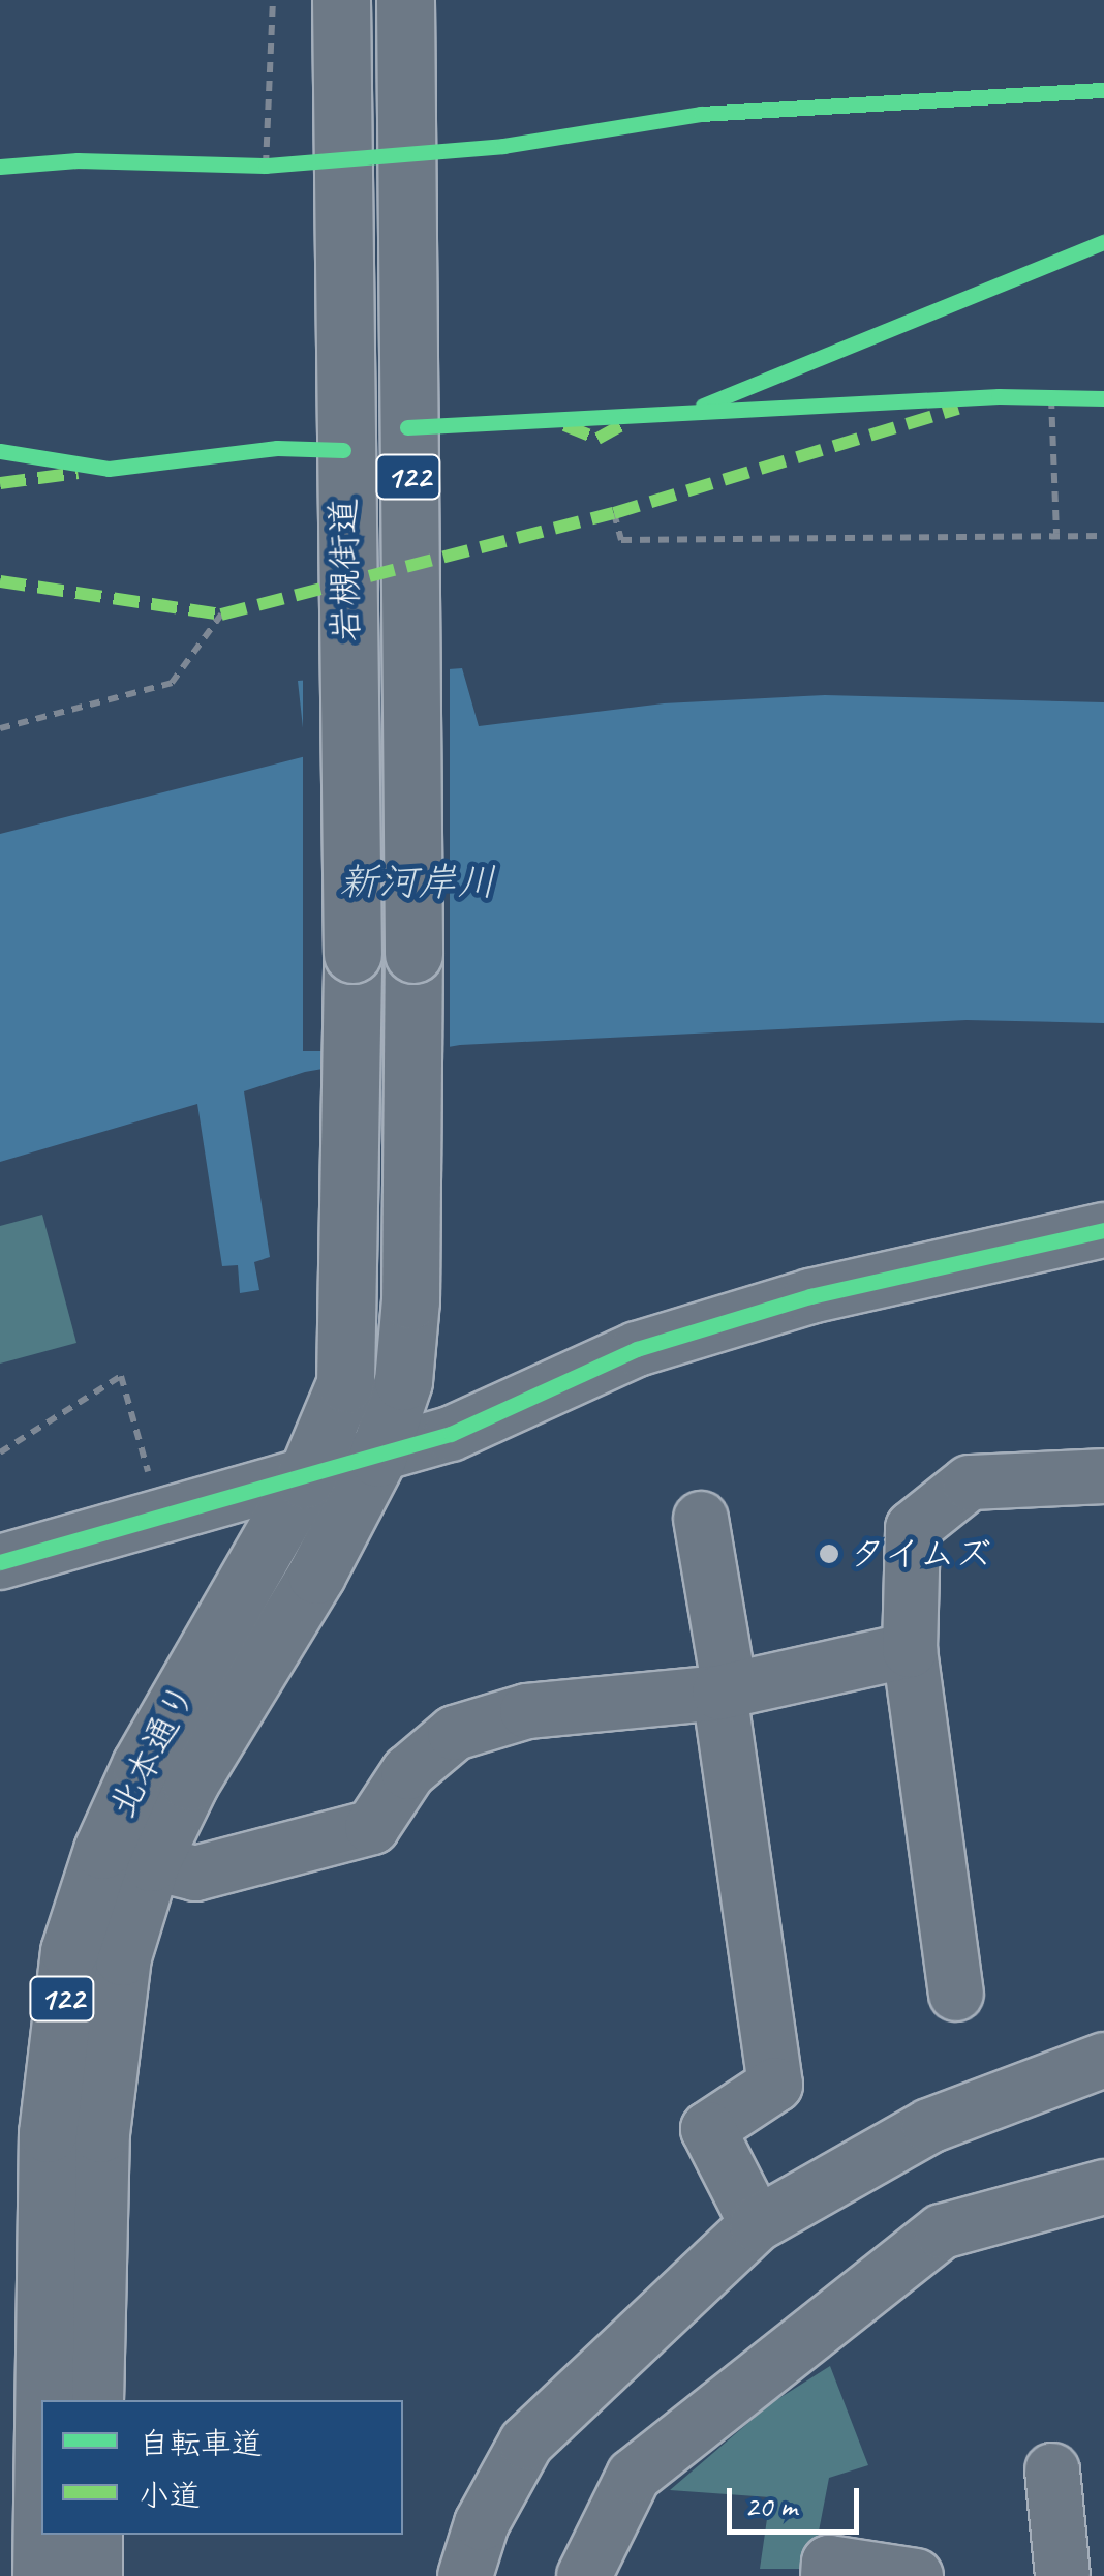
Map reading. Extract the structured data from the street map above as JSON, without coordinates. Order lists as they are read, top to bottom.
{
  "streets": {
    "highway": ["122", "岩槻街道", "北本通り"]
  },
  "crossings": [
    ["岩槻街道", "北本通り"]
  ],
  "water": ["新河岸川"],
  "places": ["タイムズ"],
  "legend": ["自転車道", "小道"],
  "scale_bar": "20 m"
}
